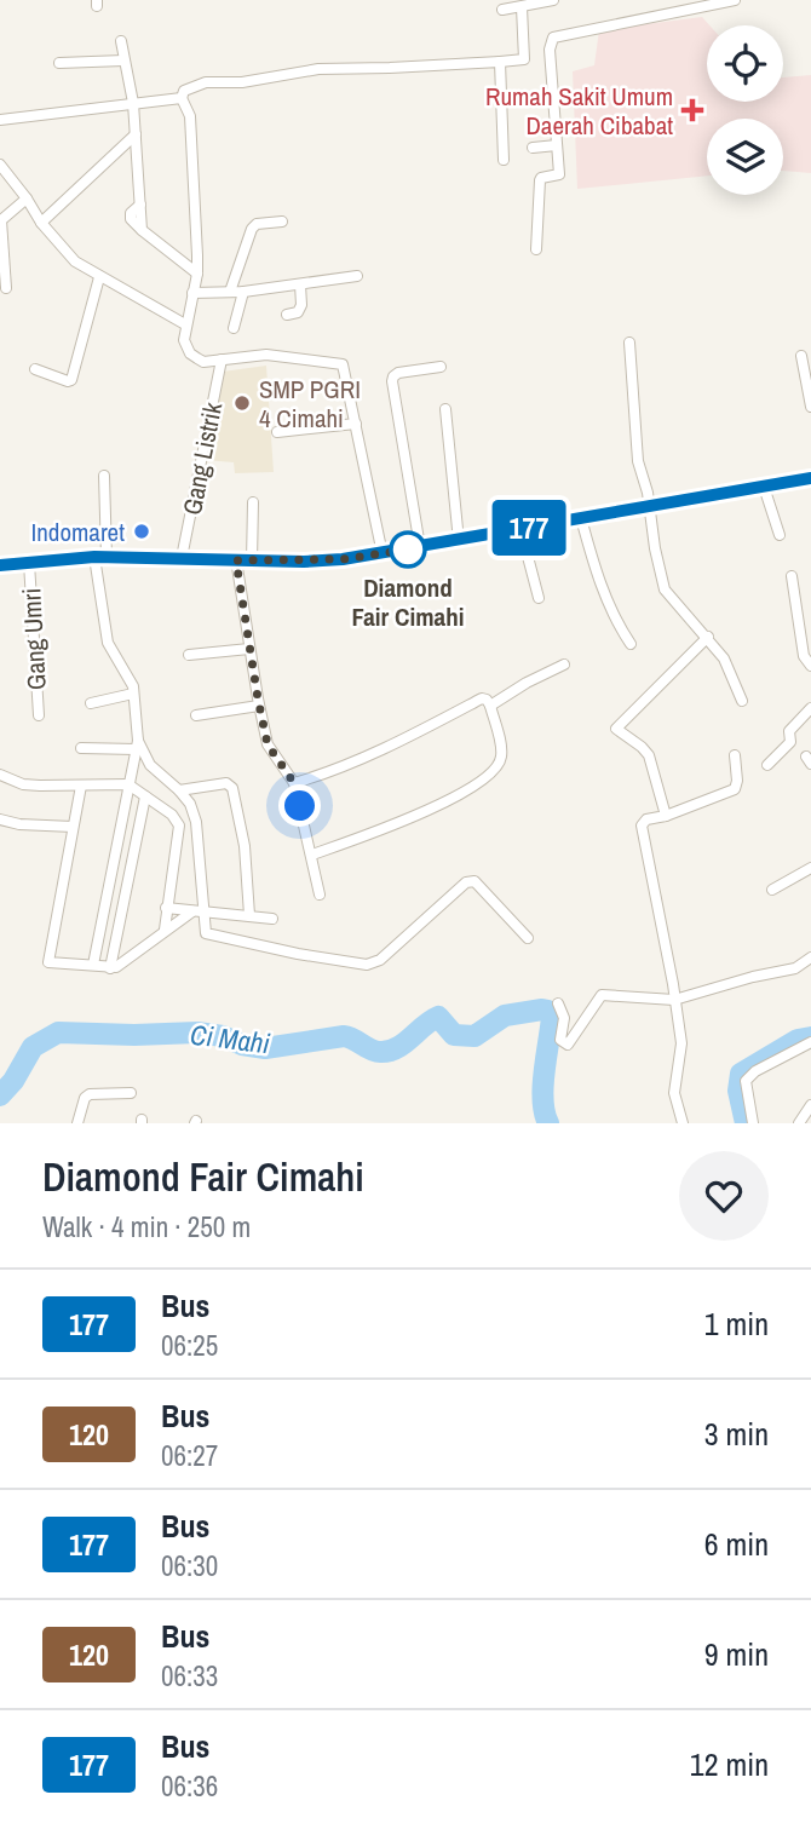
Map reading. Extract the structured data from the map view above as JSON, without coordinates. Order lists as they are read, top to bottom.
{
  "streets": {
    "street": ["Gang Listrik", "Gang Umri"]
  },
  "water": ["Ci Mahi"],
  "places": {
    "health": ["Rumah Sakit Umum Daerah Cibabat"],
    "other": ["SMP PGRI 4 Cimahi", "Indomaret", "Diamond Fair Cimahi"]
  },
  "lines": ["bus line 177"],
  "page": {
    "on_map": "177",
    "heading": ["Diamond Fair Cimahi", "Walk · 4 min · 250 m"],
    "list": [
      {
        "mark": "177",
        "name": "Bus",
        "note": "06:25",
        "value": "1 min"
      },
      {
        "mark": "120",
        "name": "Bus",
        "note": "06:27",
        "value": "3 min"
      },
      {
        "mark": "177",
        "name": "Bus",
        "note": "06:30",
        "value": "6 min"
      },
      {
        "mark": "120",
        "name": "Bus",
        "note": "06:33",
        "value": "9 min"
      },
      {
        "mark": "177",
        "name": "Bus",
        "note": "06:36",
        "value": "12 min"
      }
    ]
  }
}
